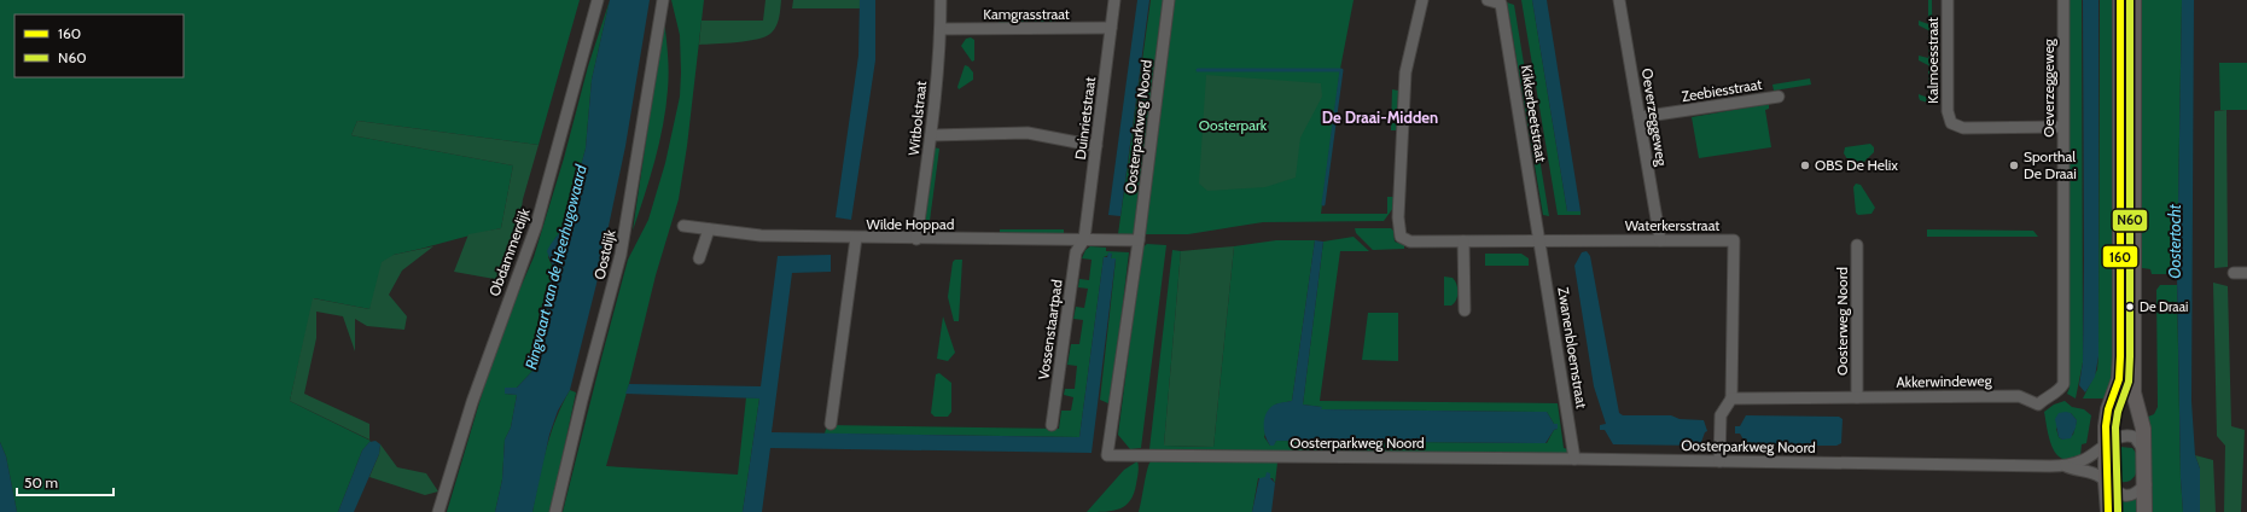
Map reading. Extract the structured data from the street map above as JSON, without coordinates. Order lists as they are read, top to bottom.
{
  "streets": {
    "street": [
      "Kamgrasstraat",
      "Kalmoesstraat",
      "Oeverzeggeweg",
      "Zeebiesstraat",
      "Kikkerbeetstraat",
      "Witbolstraat",
      "Duinrietstraat",
      "Oosterparkweg Noord",
      "Wilde Hoppad",
      "Waterkersstraat",
      "Obdammerdijk",
      "Oostdijk",
      "Oosterweg Noord",
      "Vossenstaartpad",
      "Zwanenbloemstraat",
      "Akkerwindeweg"
    ]
  },
  "crossings": [
    ["Kamgrasstraat", "Witbolstraat"],
    ["Kamgrasstraat", "Duinrietstraat"],
    ["Kalmoesstraat", "Oeverzeggeweg"],
    ["Oeverzeggeweg", "Zeebiesstraat"],
    ["Oeverzeggeweg", "Waterkersstraat"],
    ["Oeverzeggeweg", "Akkerwindeweg"],
    ["Kikkerbeetstraat", "Waterkersstraat"],
    ["Kikkerbeetstraat", "Zwanenbloemstraat"],
    ["Witbolstraat", "Wilde Hoppad"],
    ["Duinrietstraat", "Wilde Hoppad"],
    ["Duinrietstraat", "Vossenstaartpad"],
    ["Oosterparkweg Noord", "Wilde Hoppad"],
    ["Oosterparkweg Noord", "Zwanenbloemstraat"],
    ["Wilde Hoppad", "Vossenstaartpad"],
    ["Waterkersstraat", "Zwanenbloemstraat"],
    ["Waterkersstraat", "Akkerwindeweg"],
    ["Oosterweg Noord", "Akkerwindeweg"]
  ],
  "districts": ["De Draai-Midden"],
  "water": ["Oostertocht", "Ringvaart van de Heerhugowaard"],
  "parks": ["Oosterpark"],
  "places": ["OBS De Helix", "Sporthal De Draai", "De Draai"],
  "lines": ["transit line 160", "transit line N60"],
  "legend": ["160", "N60"],
  "scale_bar": "50 m"
}
